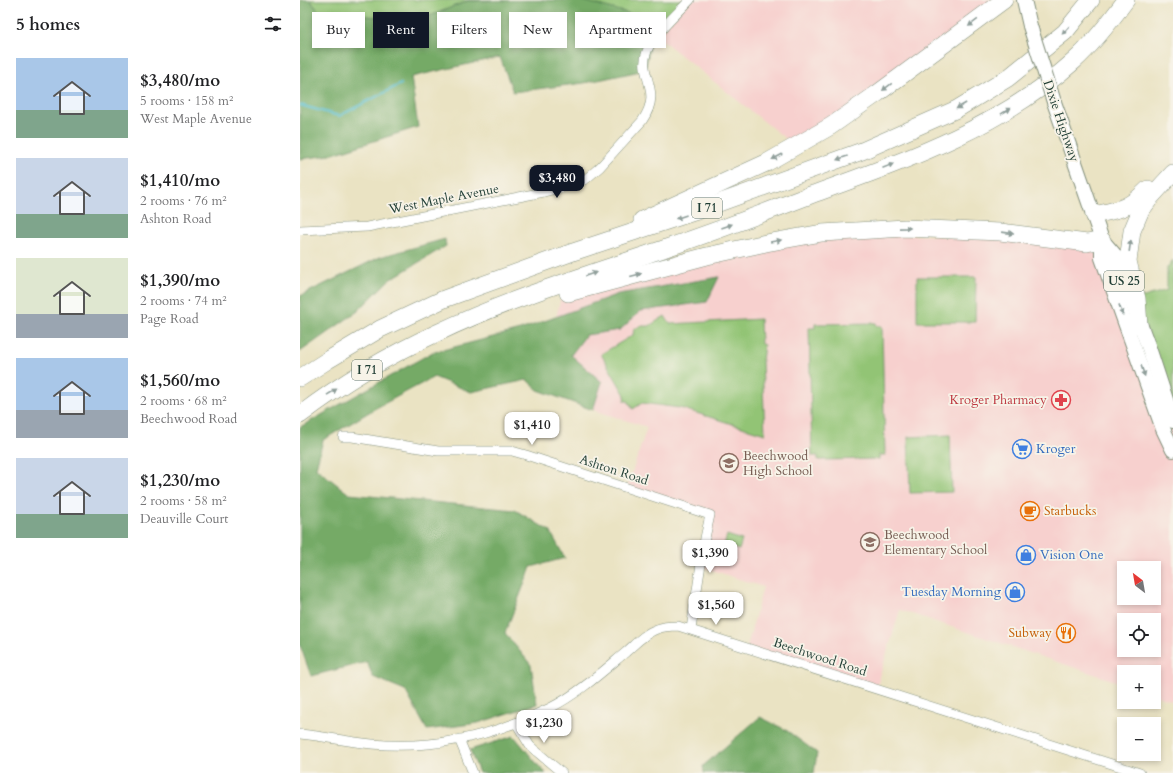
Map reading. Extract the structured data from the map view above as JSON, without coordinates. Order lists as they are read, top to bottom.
{
  "streets": {
    "highway": ["I 71"],
    "main road": ["Dixie Highway", "US 25"],
    "street": ["West Maple Avenue", "Ashton Road", "Beechwood Road"]
  },
  "crossings": [
    ["Ashton Road", "Beechwood Road"]
  ],
  "places": {
    "pharmacy": ["Kroger Pharmacy"],
    "supermarket": ["Kroger"],
    "school or university": ["Beechwood High School", "Beechwood Elementary School"],
    "cafe": ["Starbucks"],
    "shop": ["Vision One", "Tuesday Morning"],
    "restaurant": ["Subway"]
  },
  "north": "top left",
  "page": {
    "heading": "5 homes",
    "chip": [
      "Buy",
      "Rent",
      "Filters",
      "New",
      "Apartment"
    ],
    "list": [
      {
        "name": "$3,480/mo",
        "note": "5 rooms · 158 m² · West Maple Avenue"
      },
      {
        "name": "$1,410/mo",
        "note": "2 rooms · 76 m² · Ashton Road"
      },
      {
        "name": "$1,390/mo",
        "note": "2 rooms · 74 m² · Page Road"
      },
      {
        "name": "$1,560/mo",
        "note": "2 rooms · 68 m² · Beechwood Road"
      },
      {
        "name": "$1,230/mo",
        "note": "2 rooms · 58 m² · Deauville Court"
      }
    ],
    "price": [
      "$3,480",
      "$1,410",
      "$1,390",
      "$1,560",
      "$1,230"
    ],
    "map_buttons": ["+", "−"]
  }
}
